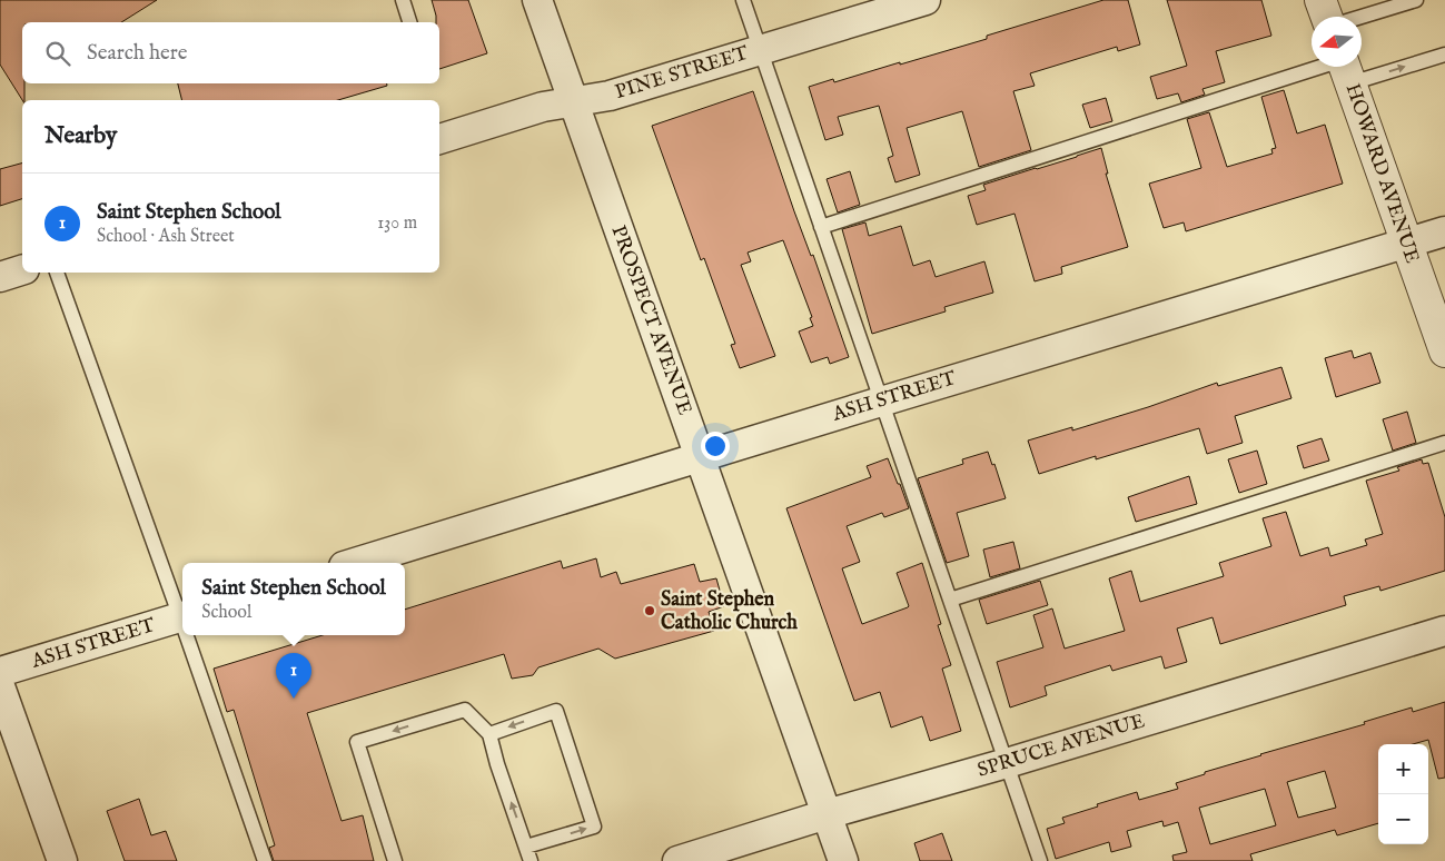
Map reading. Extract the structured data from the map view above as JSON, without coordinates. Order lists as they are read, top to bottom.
{
  "streets": {
    "street": [
      "PINE STREET",
      "HOWARD AVENUE",
      "PROSPECT AVENUE",
      "ASH STREET",
      "SPRUCE AVENUE"
    ]
  },
  "crossings": [
    ["PINE STREET", "PROSPECT AVENUE"],
    ["HOWARD AVENUE", "ASH STREET"],
    ["PROSPECT AVENUE", "ASH STREET"],
    ["PROSPECT AVENUE", "SPRUCE AVENUE"]
  ],
  "places": ["Saint Stephen Catholic Church"],
  "north": "left",
  "page": {
    "search": "Search here",
    "heading": "Nearby",
    "list": [
      {
        "mark": "1",
        "name": "Saint Stephen School",
        "note": "School · Ash Street",
        "value": "130 m"
      }
    ],
    "popup": ["Saint Stephen School", "School"],
    "pins": "1",
    "map_buttons": ["+", "−"]
  }
}
